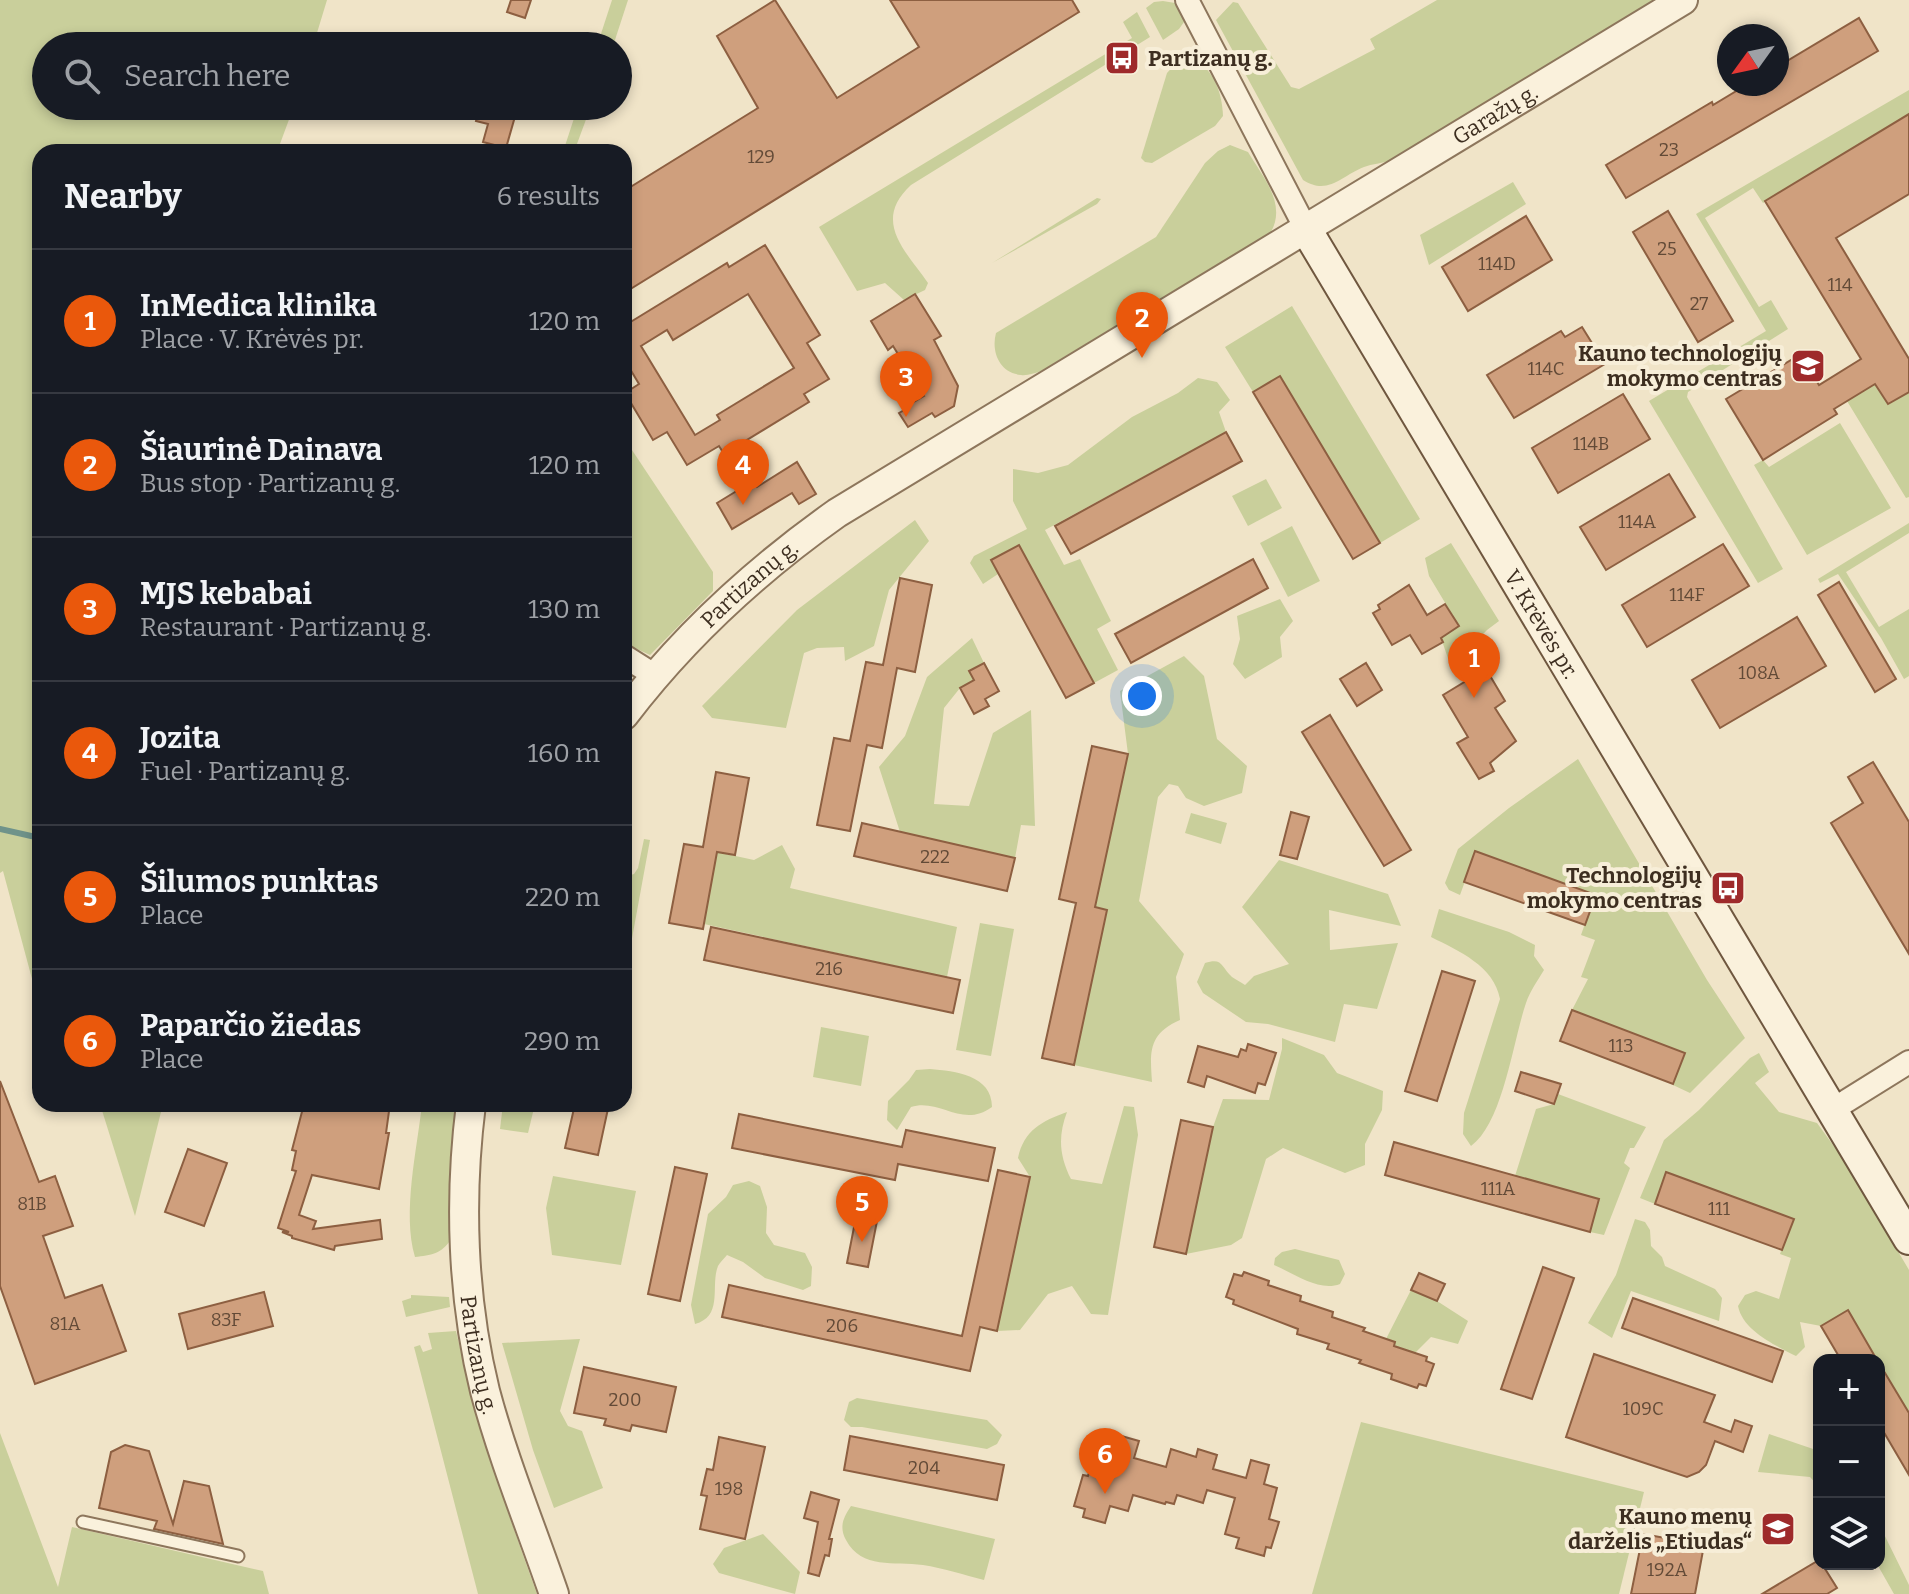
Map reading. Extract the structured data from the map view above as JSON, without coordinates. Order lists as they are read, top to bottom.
{
  "streets": {
    "main road": ["V. Krėvės pr."],
    "street": ["Garažų g.", "Partizanų g."]
  },
  "crossings": [
    ["Garažų g.", "Partizanų g."],
    ["Garažų g.", "V. Krėvės pr."],
    ["Partizanų g.", "V. Krėvės pr."]
  ],
  "places": {
    "bus stop": ["Partizanų g.", "Technologijų mokymo centras"],
    "school or university": ["Kauno technologijų mokymo centras", "Kauno menų darželis „Etiudas“"]
  },
  "house_numbers": [
    "23",
    "129",
    "25",
    "114D",
    "114",
    "27",
    "114C",
    "114B",
    "114A",
    "114F",
    "108A",
    "222",
    "216",
    "113",
    "111A",
    "81B",
    "111",
    "83F",
    "81A",
    "206",
    "200",
    "109C",
    "204",
    "198",
    "192A"
  ],
  "north": "bottom left",
  "page": {
    "search": "Search here",
    "heading": ["Nearby", "6 results"],
    "list": [
      {
        "mark": "1",
        "name": "InMedica klinika",
        "note": "Place · V. Krėvės pr.",
        "value": "120 m"
      },
      {
        "mark": "2",
        "name": "Šiaurinė Dainava",
        "note": "Bus stop · Partizanų g.",
        "value": "120 m"
      },
      {
        "mark": "3",
        "name": "MJS kebabai",
        "note": "Restaurant · Partizanų g.",
        "value": "130 m"
      },
      {
        "mark": "4",
        "name": "Jozita",
        "note": "Fuel · Partizanų g.",
        "value": "160 m"
      },
      {
        "mark": "5",
        "name": "Šilumos punktas",
        "note": "Place",
        "value": "220 m"
      },
      {
        "mark": "6",
        "name": "Paparčio žiedas",
        "note": "Place",
        "value": "290 m"
      }
    ],
    "pins": [
      "2",
      "3",
      "4",
      "1",
      "5",
      "6"
    ],
    "map_buttons": ["+", "−"]
  }
}
